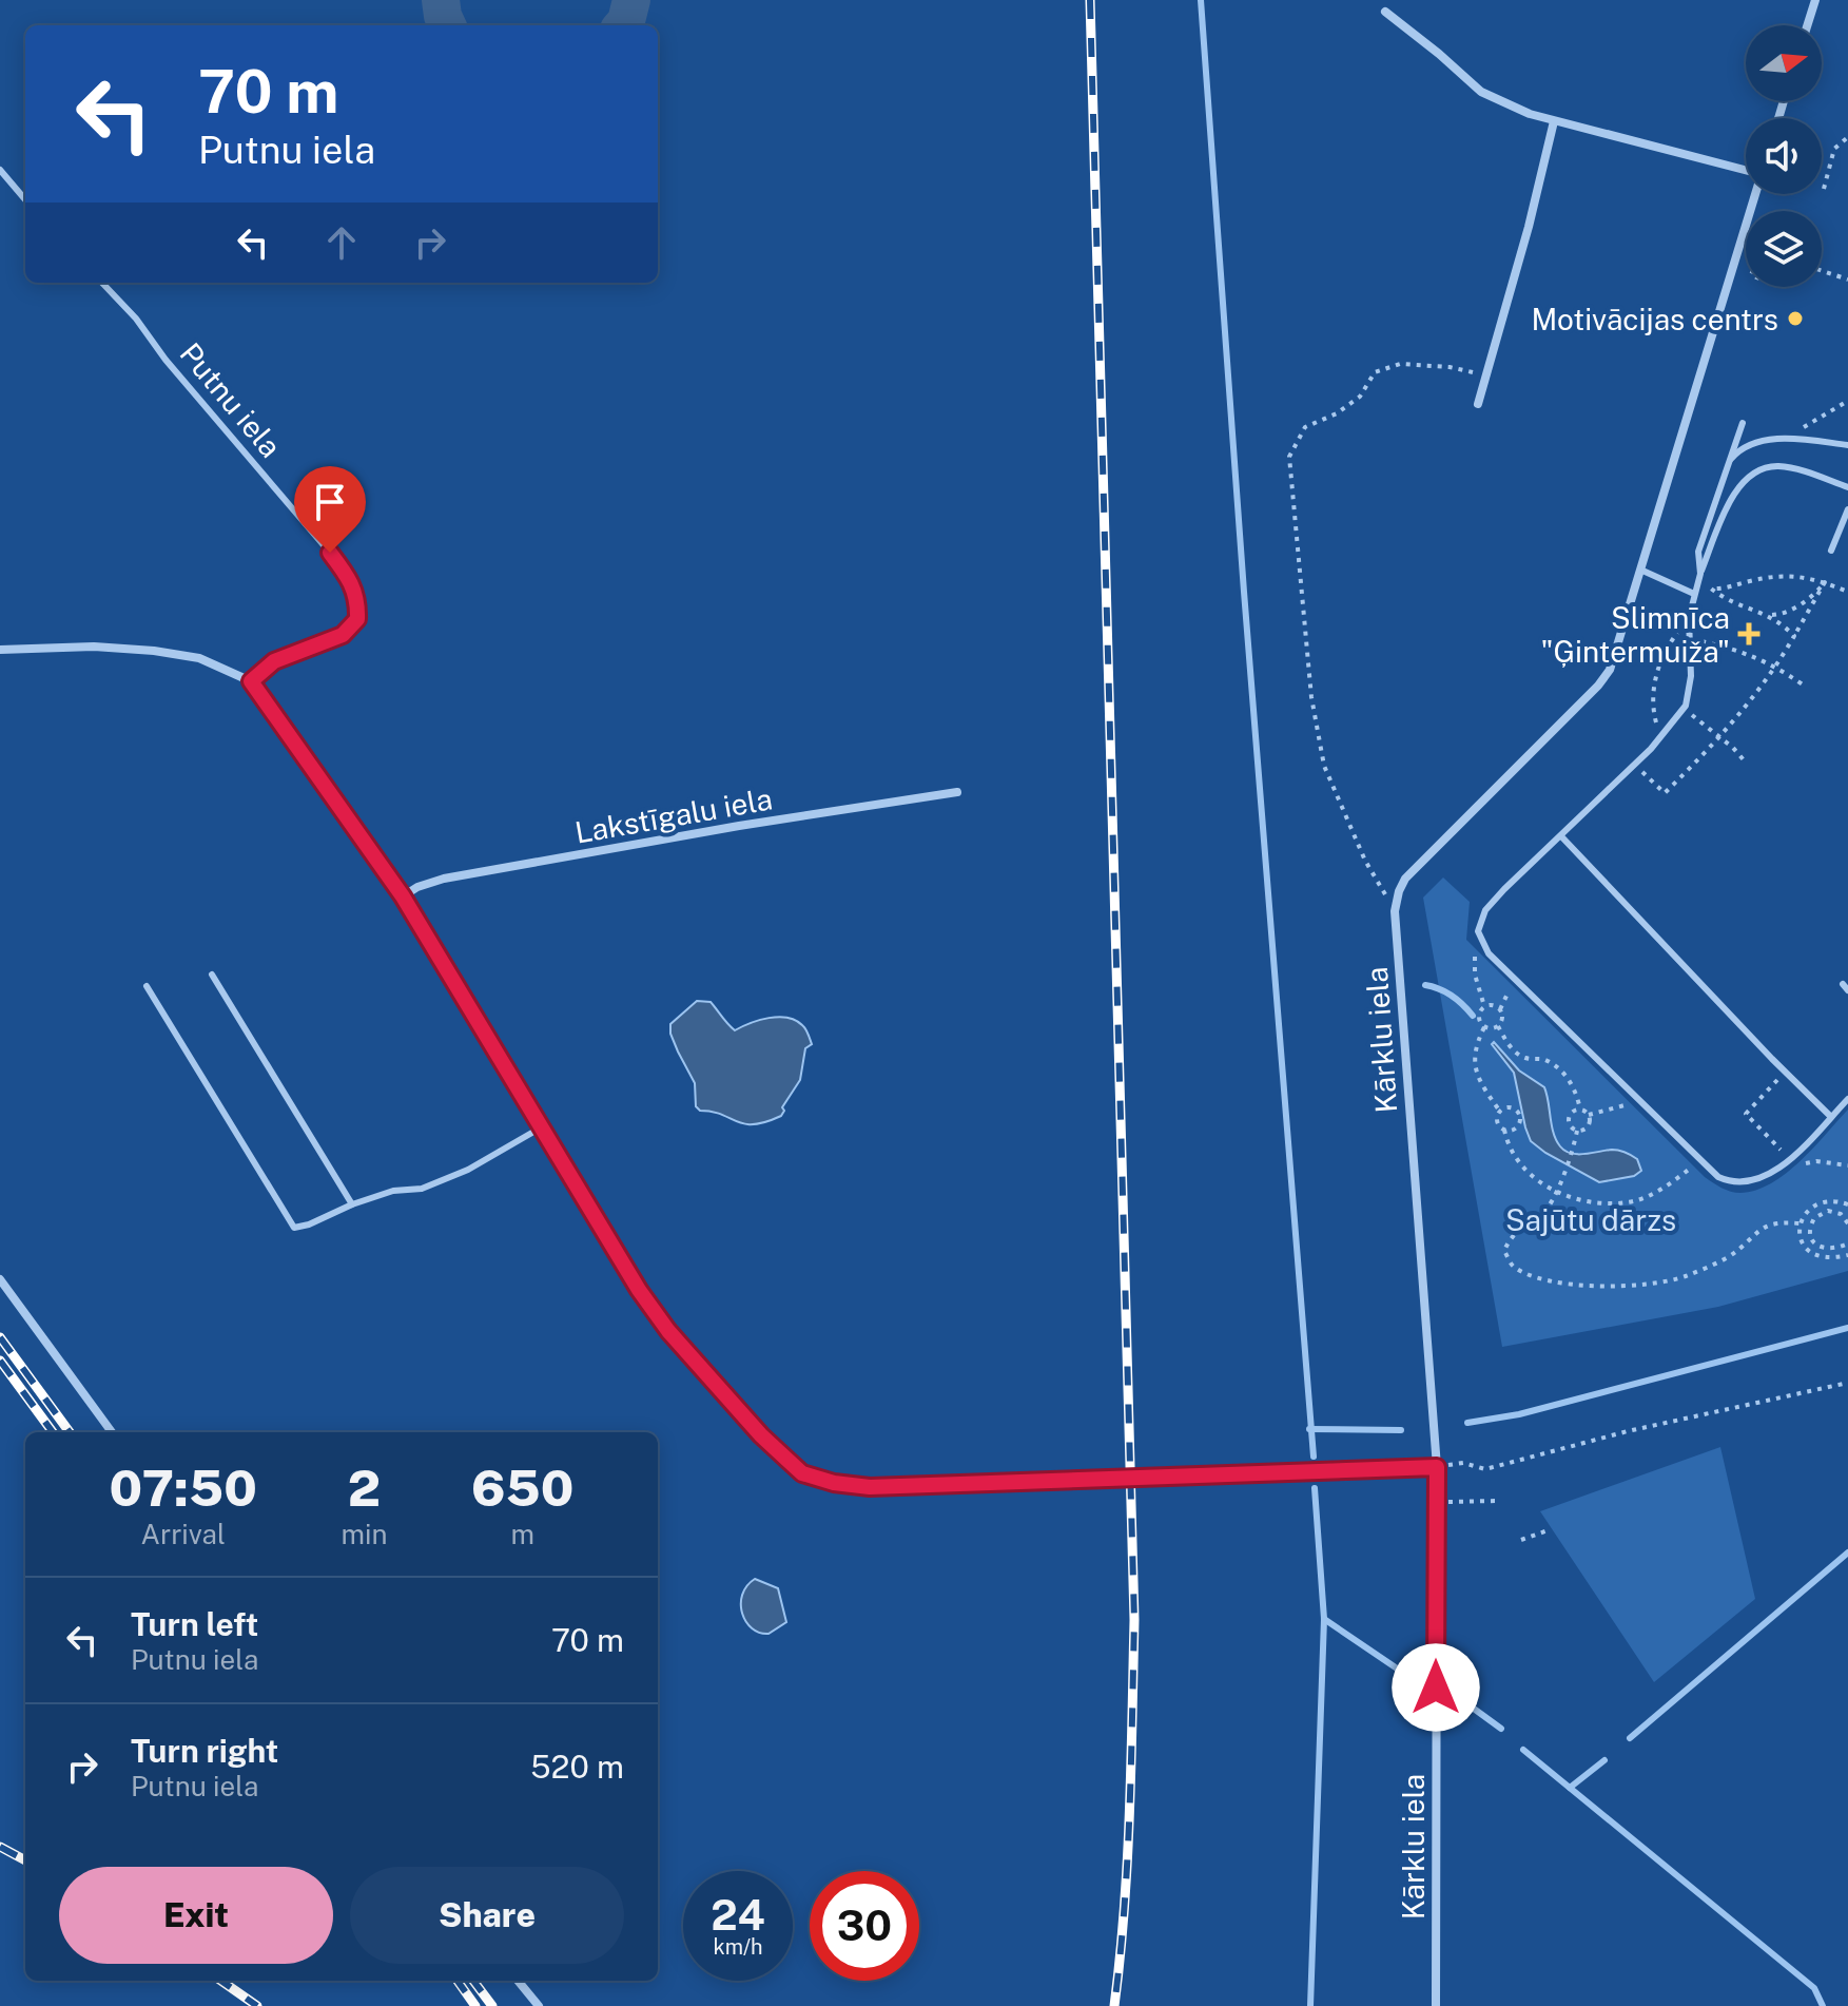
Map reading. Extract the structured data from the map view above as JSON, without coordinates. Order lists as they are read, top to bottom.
{
  "streets": {
    "street": ["Lakstīgalu iela", "Kārklu iela"],
    "lane": ["Putnu iela"]
  },
  "parks": ["Sajūtu dārzs"],
  "places": {
    "other": ["Motivācijas centrs"],
    "health": ["Slimnīca \"Ģintermuiža\""]
  },
  "north": "right",
  "page": {
    "turn": ["70 m", "Putnu iela"],
    "eta": [
      "07:50",
      "Arrival",
      "2",
      "min",
      "650",
      "m"
    ],
    "list": [
      {
        "name": "Turn left",
        "note": "Putnu iela",
        "value": "70 m"
      },
      {
        "name": "Turn right",
        "note": "Putnu iela",
        "value": "520 m"
      }
    ],
    "buttons": ["Exit", "Share"],
    "speed": "24 km/h",
    "limit": "30"
  }
}
